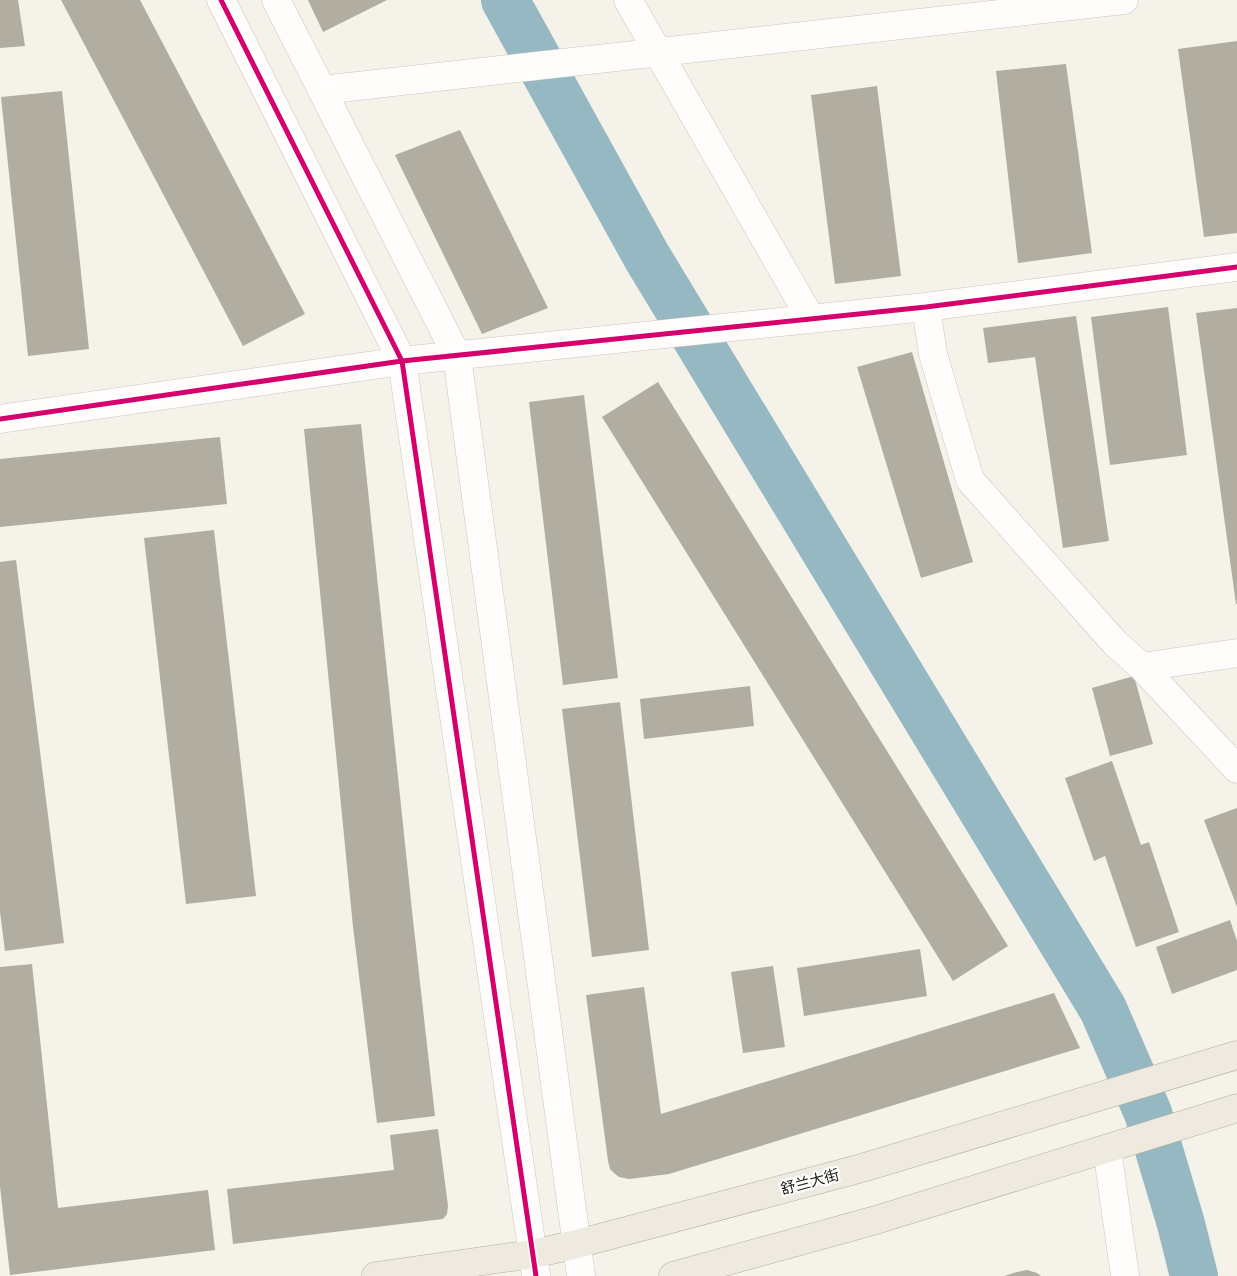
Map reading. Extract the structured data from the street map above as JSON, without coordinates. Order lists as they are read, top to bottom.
{
  "streets": {
    "main road": ["舒兰大街"]
  }
}
